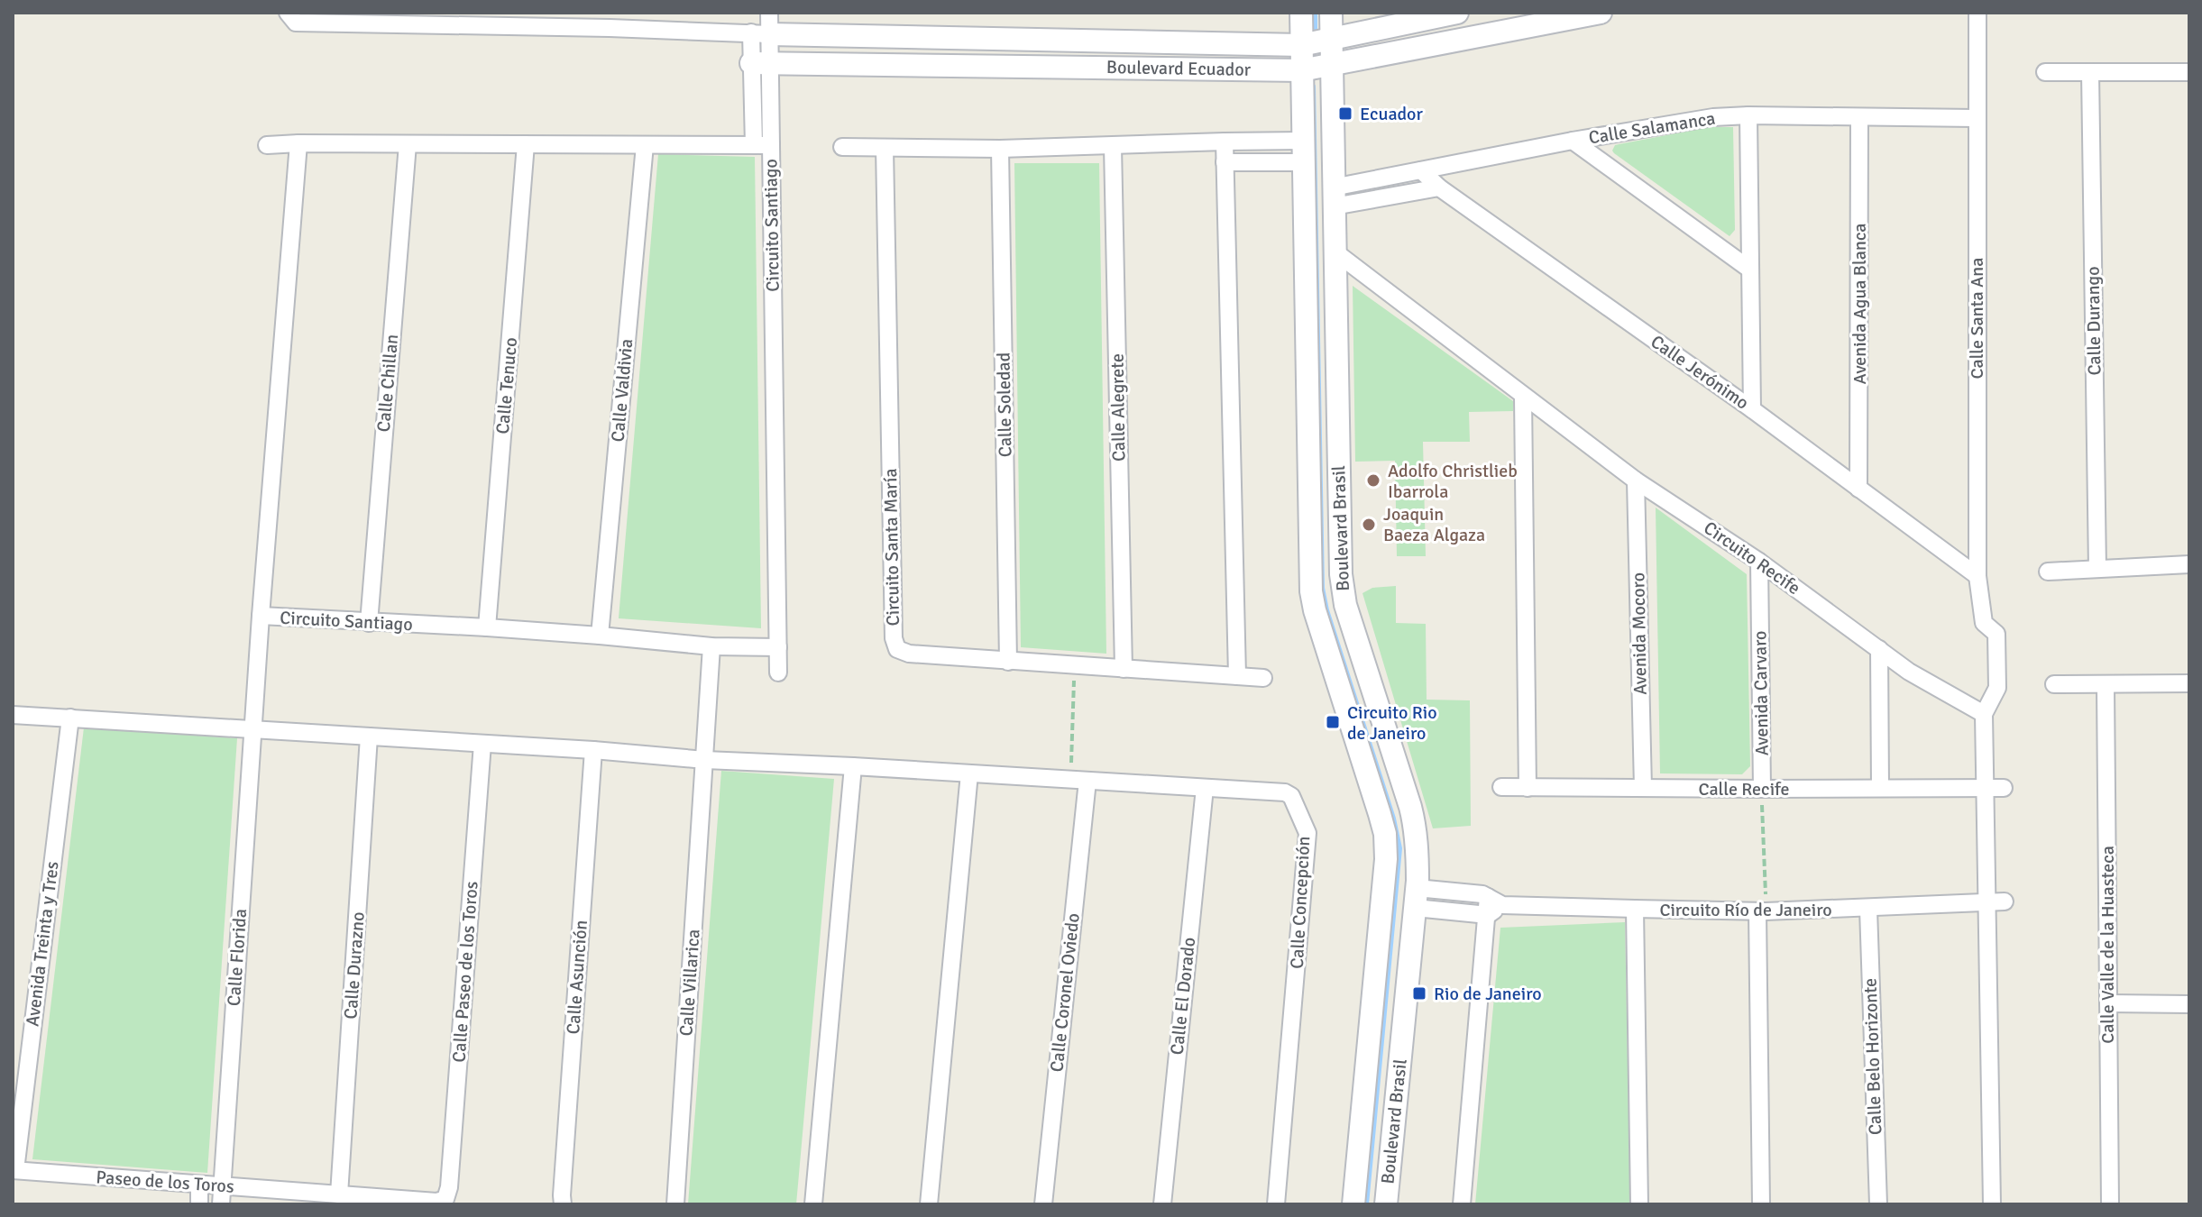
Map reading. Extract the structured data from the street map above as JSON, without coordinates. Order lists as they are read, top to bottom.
{
  "streets": {
    "main road": ["Boulevard Ecuador", "Boulevard Brasil"],
    "street": [
      "Calle Salamanca",
      "Circuito Santiago",
      "Avenida Agua Blanca",
      "Calle Santa Ana",
      "Calle Durango",
      "Calle Jerónimo",
      "Calle Chillan",
      "Calle Tenuco",
      "Calle Valdivia",
      "Calle Soledad",
      "Calle Alegrete",
      "Circuito Santa María",
      "Circuito Recife",
      "Avenida Mocoro",
      "Avenida Carvaro",
      "Calle Recife",
      "Calle Concepción",
      "Circuito Río de Janeiro",
      "Avenida Treinta y Tres",
      "Calle Valle de la Huasteca",
      "Calle Florida",
      "Calle Durazno",
      "Calle Paseo de los Toros",
      "Calle Asunción",
      "Calle Villarica",
      "Calle Coronel Oviedo",
      "Calle El Dorado",
      "Calle Belo Horizonte",
      "Paseo de los Toros"
    ]
  },
  "crossings": [
    ["Boulevard Ecuador", "Boulevard Brasil"],
    ["Calle Salamanca", "Avenida Agua Blanca"],
    ["Calle Salamanca", "Calle Santa Ana"],
    ["Calle Salamanca", "Calle Jerónimo"],
    ["Calle Salamanca", "Boulevard Brasil"],
    ["Circuito Santiago", "Calle Chillan"],
    ["Circuito Santiago", "Calle Tenuco"],
    ["Circuito Santiago", "Calle Valdivia"],
    ["Circuito Santiago", "Calle Florida"],
    ["Circuito Santiago", "Calle Villarica"],
    ["Avenida Agua Blanca", "Calle Jerónimo"],
    ["Calle Santa Ana", "Calle Jerónimo"],
    ["Calle Santa Ana", "Circuito Recife"],
    ["Calle Soledad", "Circuito Santa María"],
    ["Calle Alegrete", "Circuito Santa María"],
    ["Boulevard Brasil", "Circuito Recife"],
    ["Boulevard Brasil", "Circuito Río de Janeiro"],
    ["Circuito Recife", "Avenida Mocoro"],
    ["Circuito Recife", "Avenida Carvaro"],
    ["Avenida Mocoro", "Calle Recife"],
    ["Avenida Carvaro", "Calle Recife"],
    ["Calle Concepción", "Calle Asunción"],
    ["Calle Concepción", "Calle Villarica"],
    ["Calle Concepción", "Calle Coronel Oviedo"],
    ["Calle Concepción", "Calle El Dorado"],
    ["Circuito Río de Janeiro", "Calle Belo Horizonte"],
    ["Avenida Treinta y Tres", "Paseo de los Toros"],
    ["Calle Florida", "Paseo de los Toros"],
    ["Calle Durazno", "Paseo de los Toros"],
    ["Calle Paseo de los Toros", "Paseo de los Toros"]
  ],
  "places": {
    "transit": ["Ecuador", "Circuito Rio de Janeiro", "Rio de Janeiro"],
    "other": ["Adolfo Christlieb Ibarrola", "Joaquin Baeza Algaza"]
  }
}
